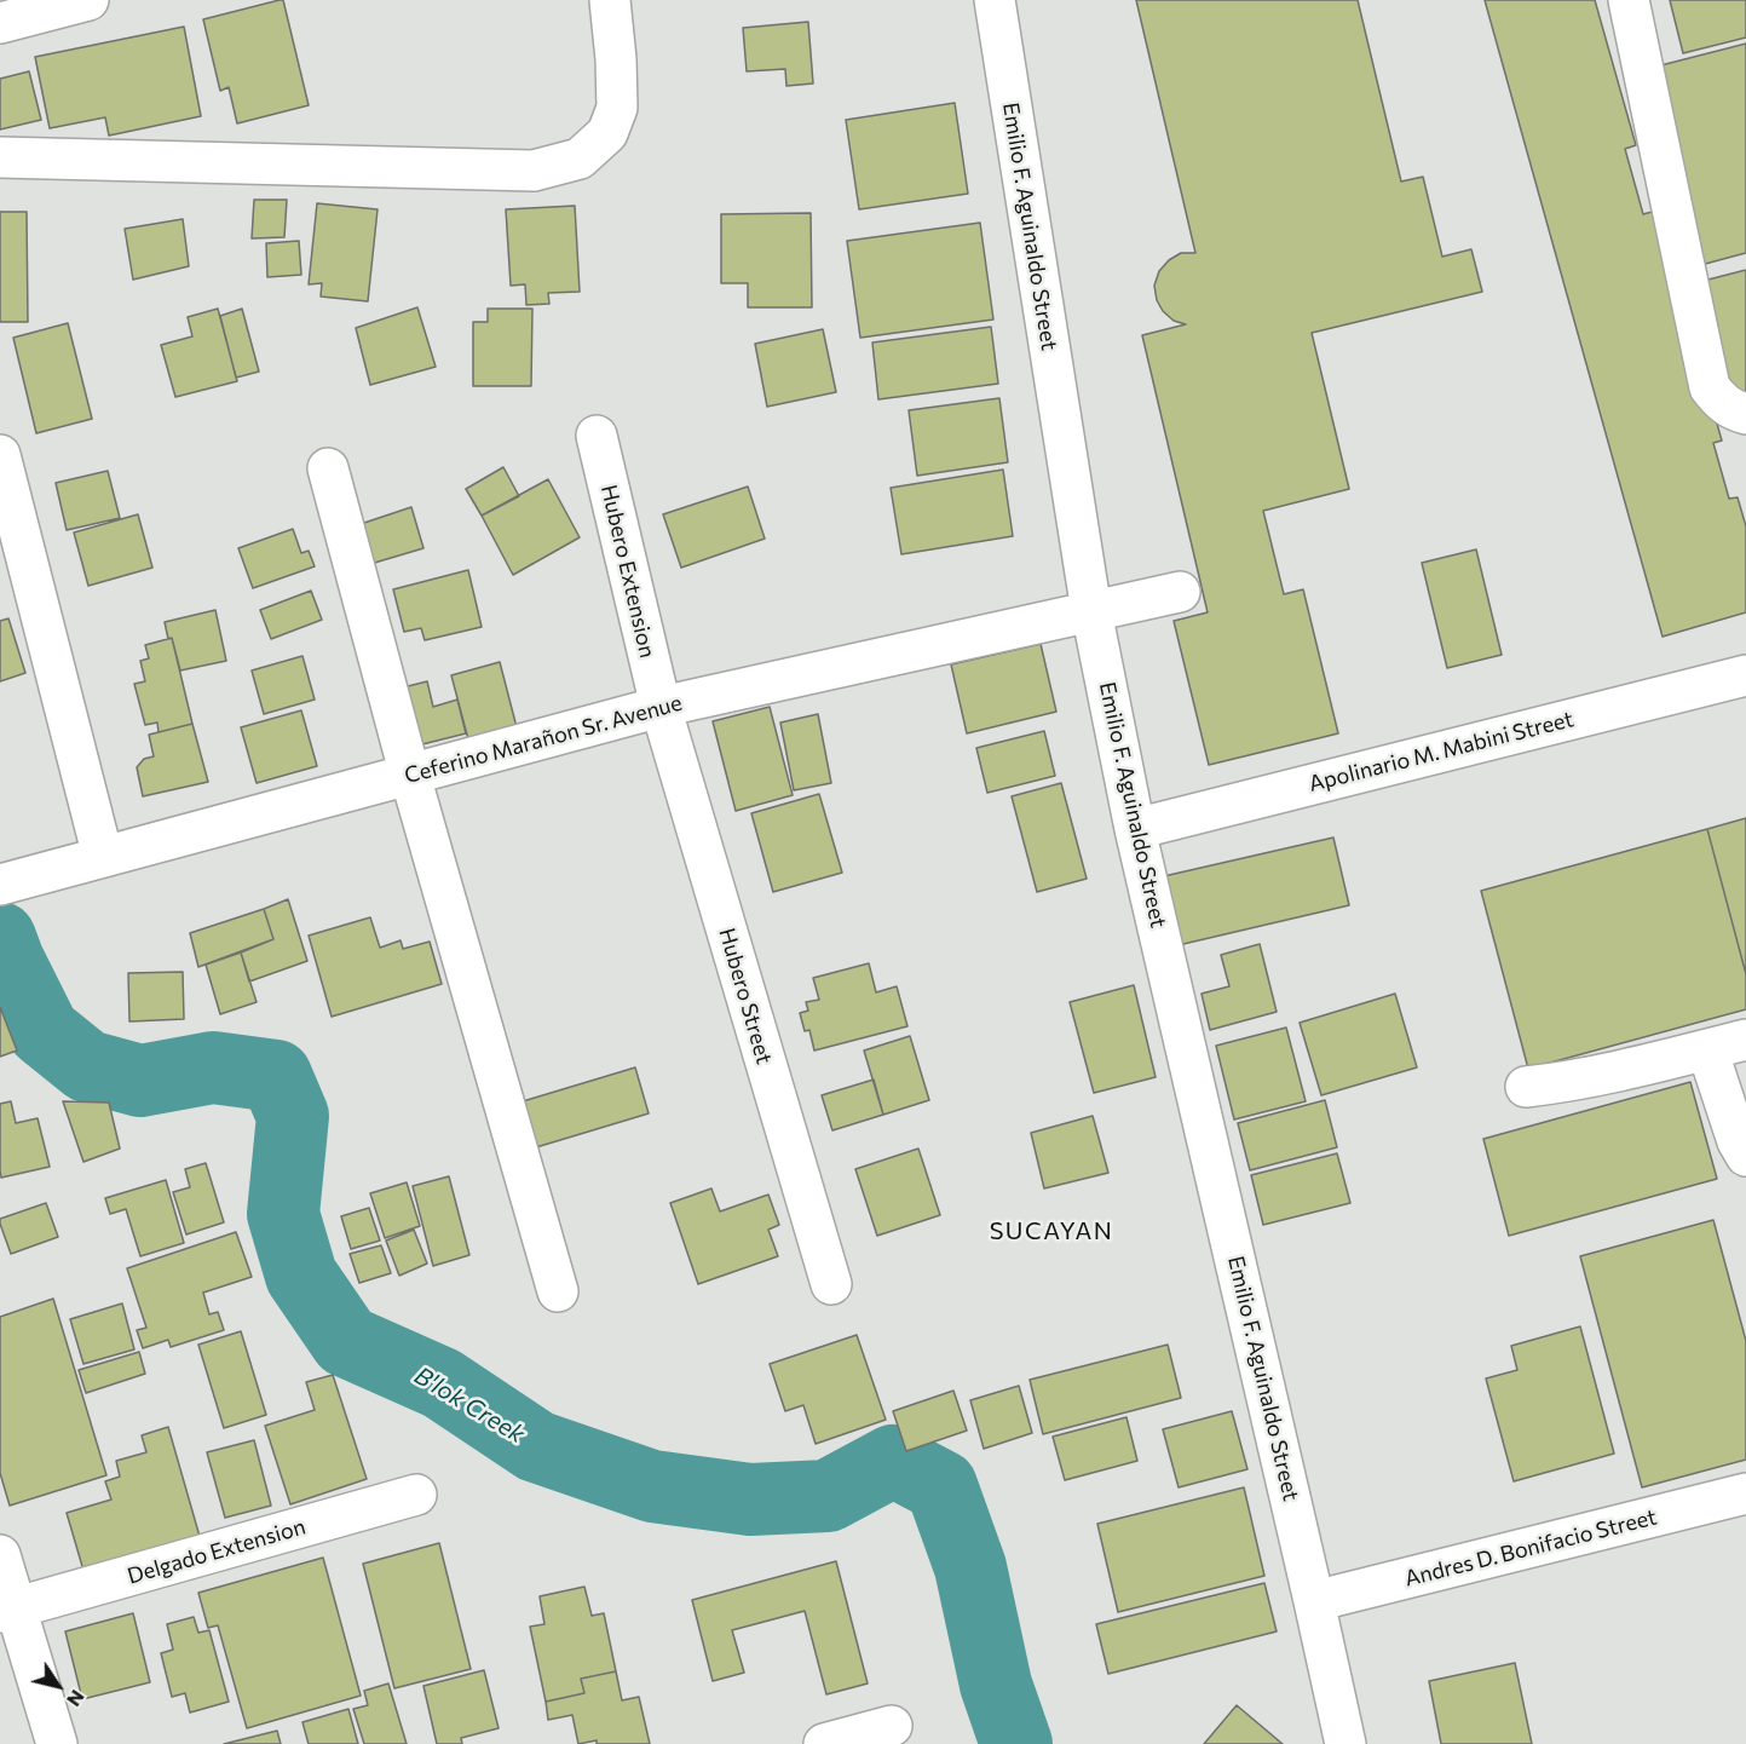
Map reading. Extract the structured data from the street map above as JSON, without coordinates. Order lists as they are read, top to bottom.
{
  "streets": {
    "street": [
      "Emilio F. Aguinaldo Street",
      "Hubero Extension",
      "Ceferino Marañon Sr. Avenue",
      "Apolinario M. Mabini Street",
      "Hubero Street",
      "Andres D. Bonifacio Street",
      "Delgado Extension"
    ]
  },
  "crossings": [
    ["Emilio F. Aguinaldo Street", "Ceferino Marañon Sr. Avenue"],
    ["Emilio F. Aguinaldo Street", "Apolinario M. Mabini Street"],
    ["Emilio F. Aguinaldo Street", "Andres D. Bonifacio Street"],
    ["Hubero Extension", "Ceferino Marañon Sr. Avenue"],
    ["Hubero Extension", "Hubero Street"],
    ["Ceferino Marañon Sr. Avenue", "Hubero Street"]
  ],
  "districts": ["SUCAYAN"],
  "water": ["B'lok Creek"],
  "north": "bottom right"
}
